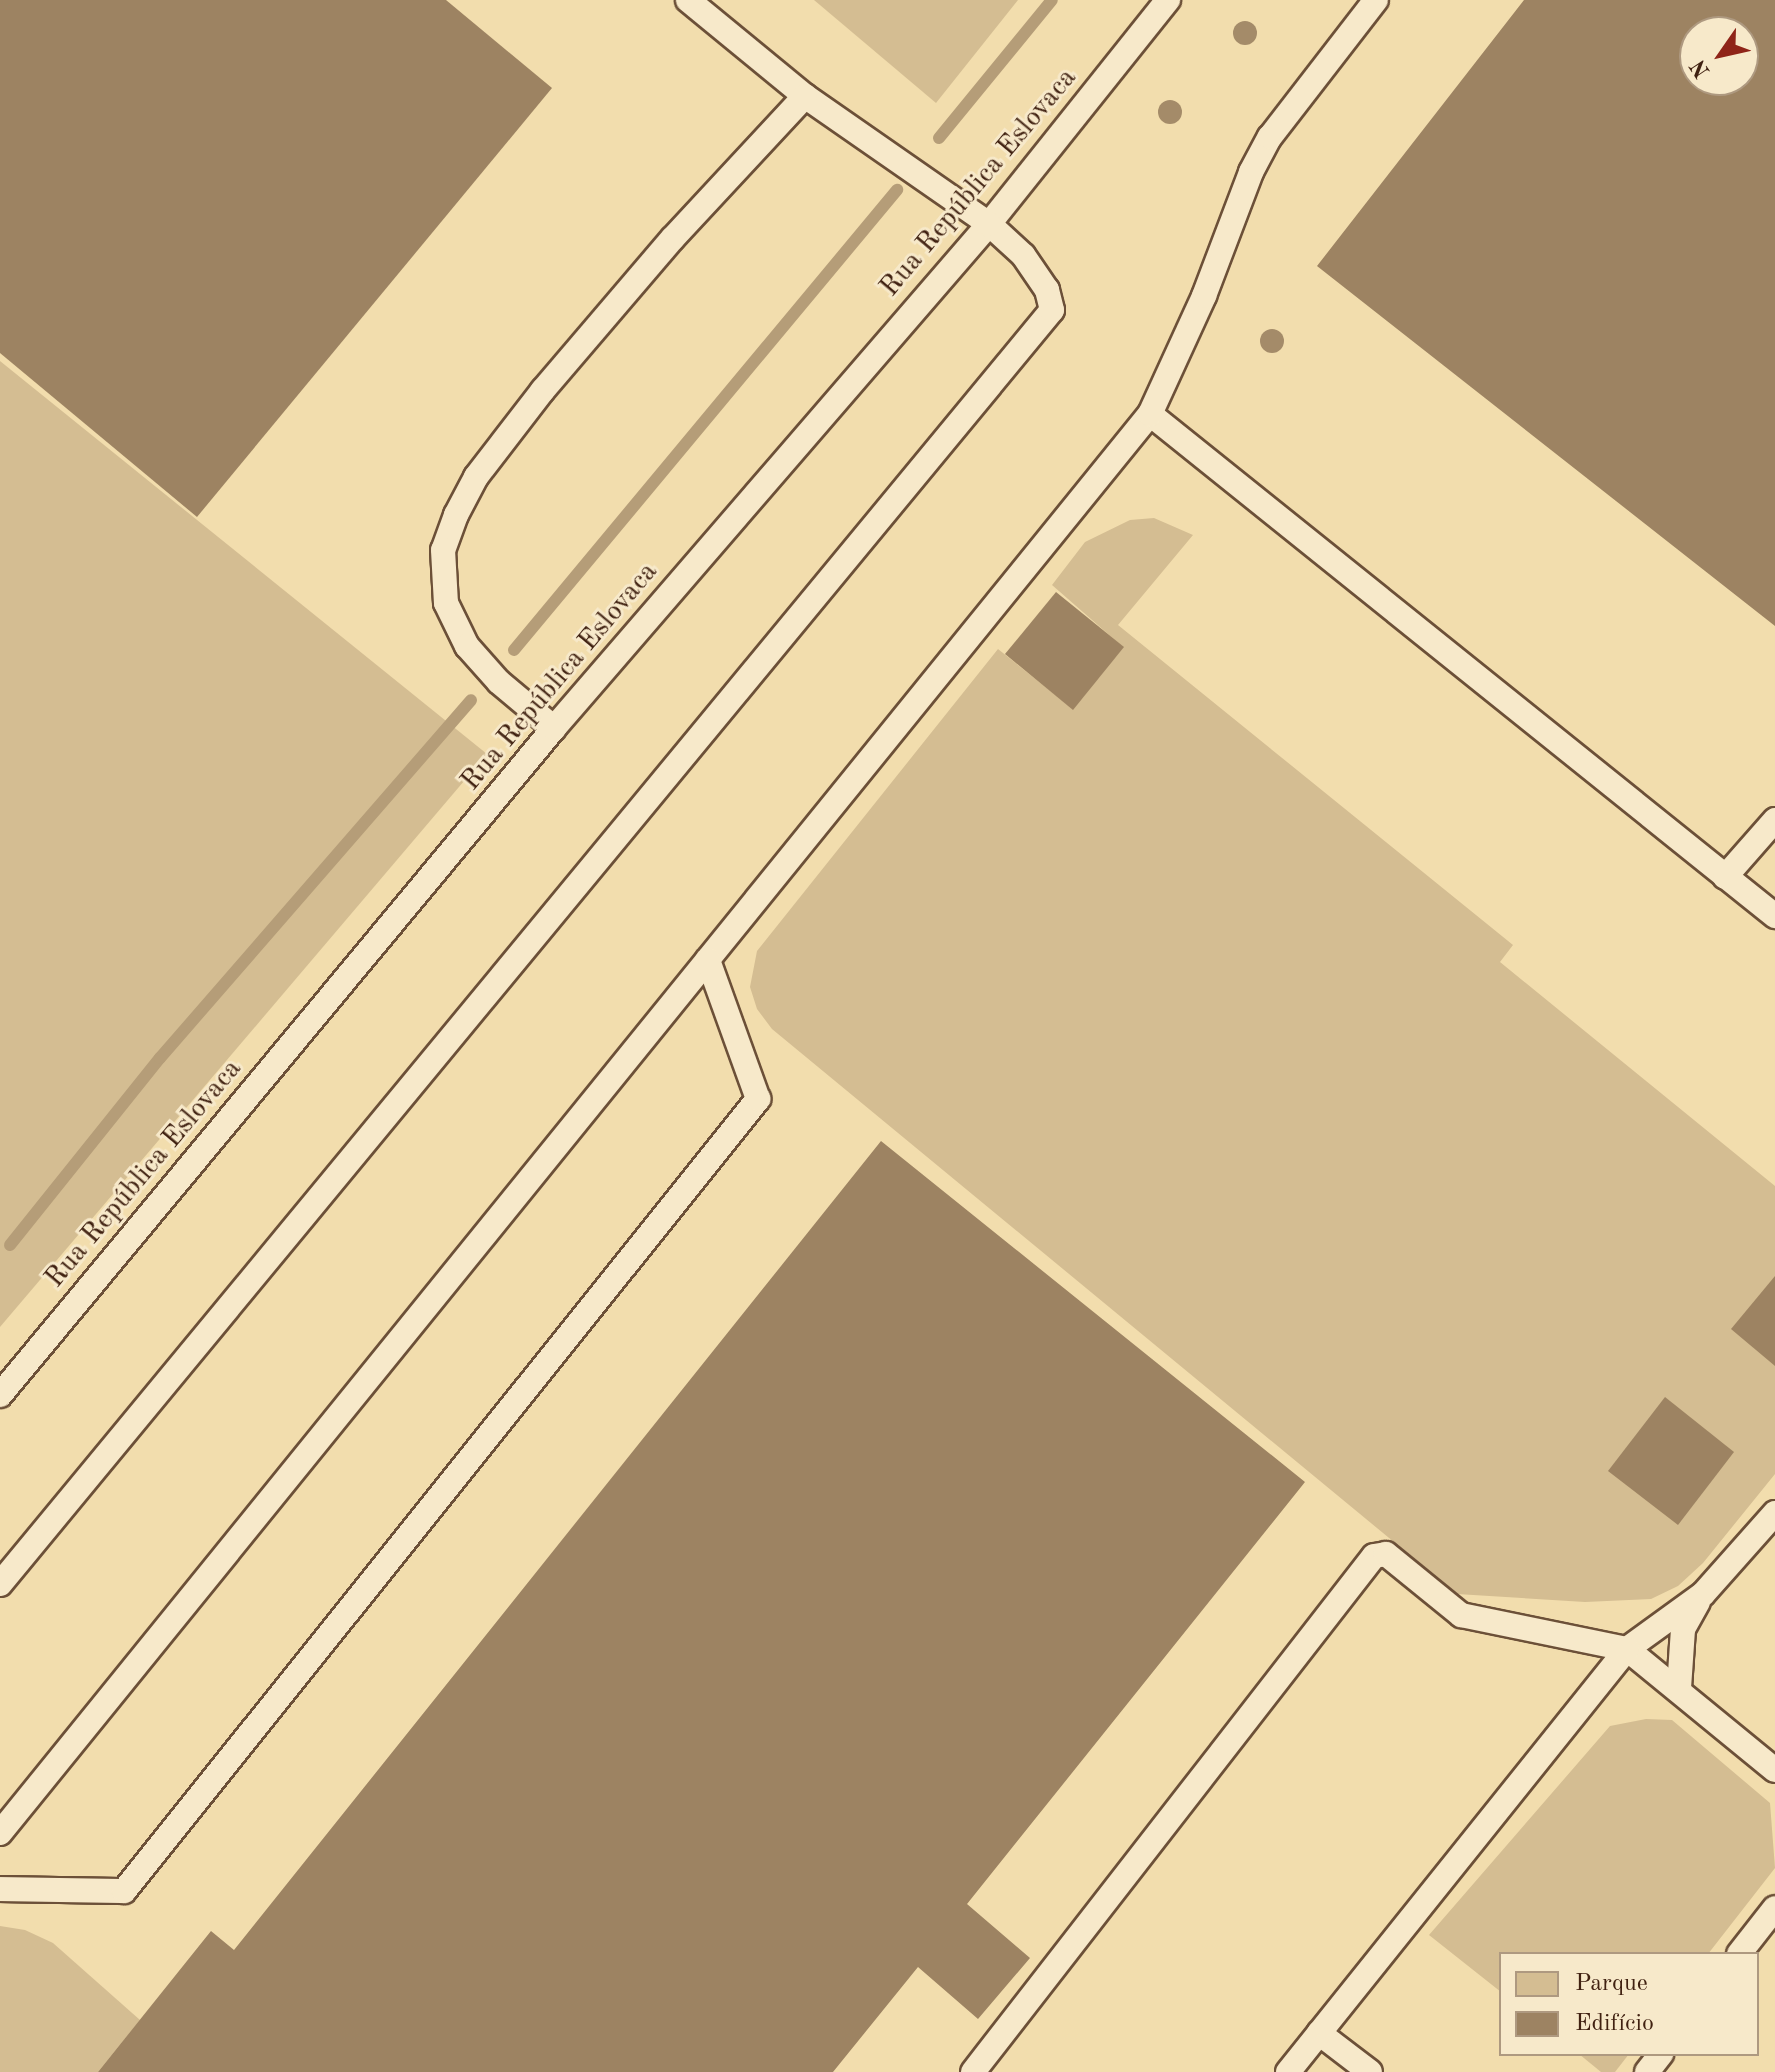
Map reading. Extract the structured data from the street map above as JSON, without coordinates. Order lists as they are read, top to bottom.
{
  "streets": {
    "lane": ["Rua República Eslovaca"]
  },
  "legend": ["Parque", "Edifício"],
  "north": "bottom left"
}
